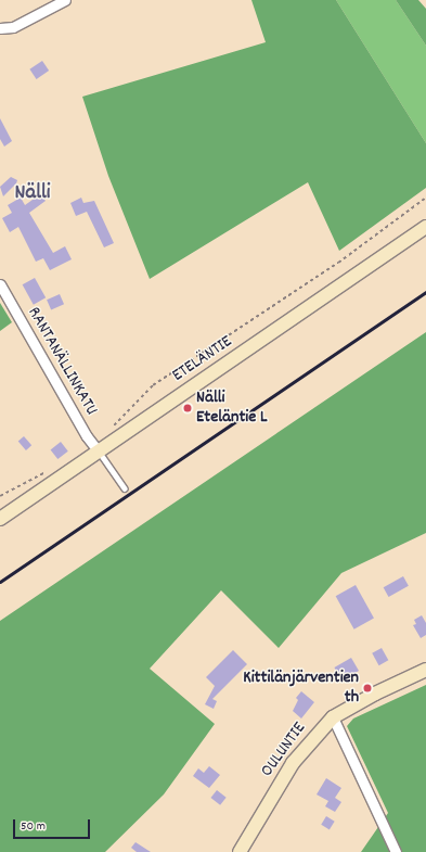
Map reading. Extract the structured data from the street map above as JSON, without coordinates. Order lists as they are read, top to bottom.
{
  "streets": {
    "main road": ["ETELÄNTIE", "OULUNTIE"],
    "street": ["RANTANÄLLINKATU"]
  },
  "crossings": [
    ["ETELÄNTIE", "RANTANÄLLINKATU"]
  ],
  "districts": ["Nälli"],
  "places": ["Nälli Eteläntie L", "Kittilänjärventien th"],
  "scale_bar": "50 m"
}
